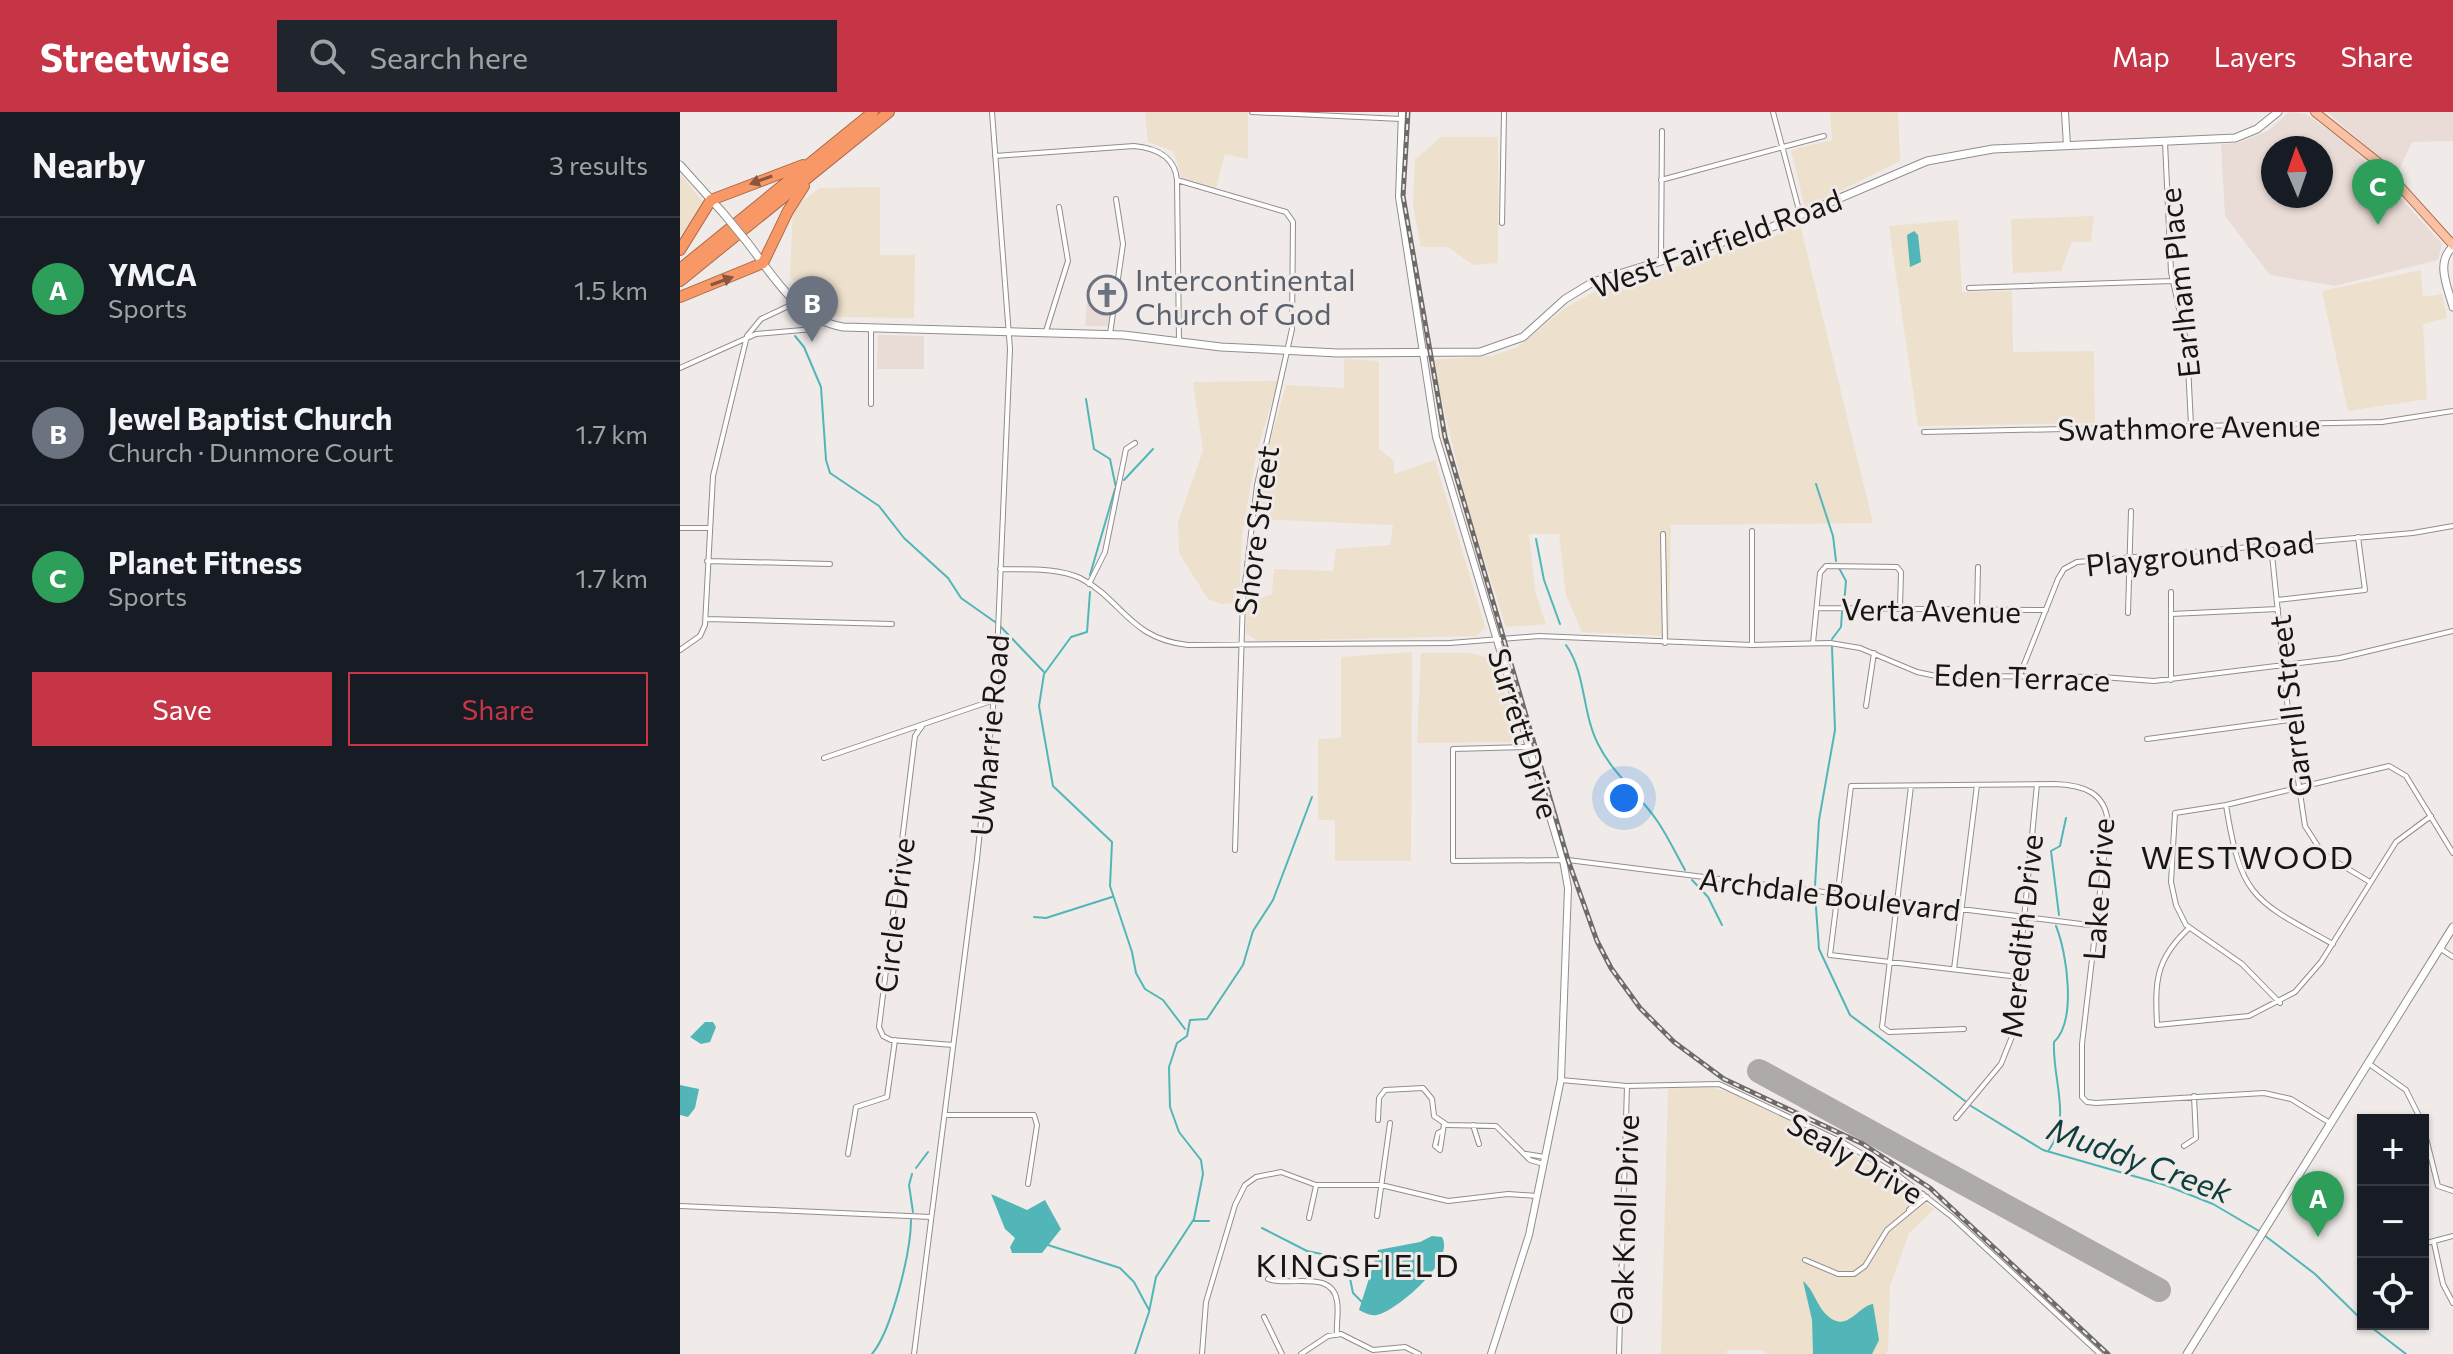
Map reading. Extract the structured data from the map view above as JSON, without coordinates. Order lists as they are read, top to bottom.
{
  "streets": {
    "main road": ["West Fairfield Road"],
    "street": [
      "Earlham Place",
      "Swathmore Avenue",
      "Shore Street",
      "Playground Road",
      "Verta Avenue",
      "Eden Terrace",
      "Garrell Street",
      "Surrett Drive",
      "Uwharrie Road",
      "Lake Drive",
      "Archdale Boulevard",
      "Circle Drive",
      "Meredith Drive",
      "Sealy Drive",
      "Oak Knoll Drive"
    ]
  },
  "crossings": [
    ["West Fairfield Road", "Earlham Place"],
    ["West Fairfield Road", "Shore Street"],
    ["West Fairfield Road", "Surrett Drive"],
    ["West Fairfield Road", "Uwharrie Road"],
    ["Earlham Place", "Swathmore Avenue"],
    ["Shore Street", "Eden Terrace"],
    ["Playground Road", "Verta Avenue"],
    ["Playground Road", "Eden Terrace"],
    ["Playground Road", "Garrell Street"],
    ["Eden Terrace", "Garrell Street"],
    ["Eden Terrace", "Surrett Drive"],
    ["Surrett Drive", "Archdale Boulevard"],
    ["Surrett Drive", "Sealy Drive"],
    ["Lake Drive", "Archdale Boulevard"],
    ["Lake Drive", "Meredith Drive"],
    ["Archdale Boulevard", "Meredith Drive"],
    ["Sealy Drive", "Oak Knoll Drive"]
  ],
  "districts": ["WESTWOOD", "KINGSFIELD"],
  "water": ["Muddy Creek"],
  "places": {
    "church": ["Intercontinental Church of God"]
  },
  "north": "top",
  "page": {
    "header": "Streetwise",
    "search": "Search here",
    "nav": ["Map", "Layers", "Share"],
    "heading": ["Nearby", "3 results"],
    "pins": ["C", "B", "A"],
    "list": [
      {
        "mark": "A",
        "name": "YMCA",
        "note": "Sports",
        "value": "1.5 km"
      },
      {
        "mark": "B",
        "name": "Jewel Baptist Church",
        "note": "Church · Dunmore Court",
        "value": "1.7 km"
      },
      {
        "mark": "C",
        "name": "Planet Fitness",
        "note": "Sports",
        "value": "1.7 km"
      }
    ],
    "buttons": ["Save", "Share"],
    "map_buttons": ["+", "−"]
  }
}
